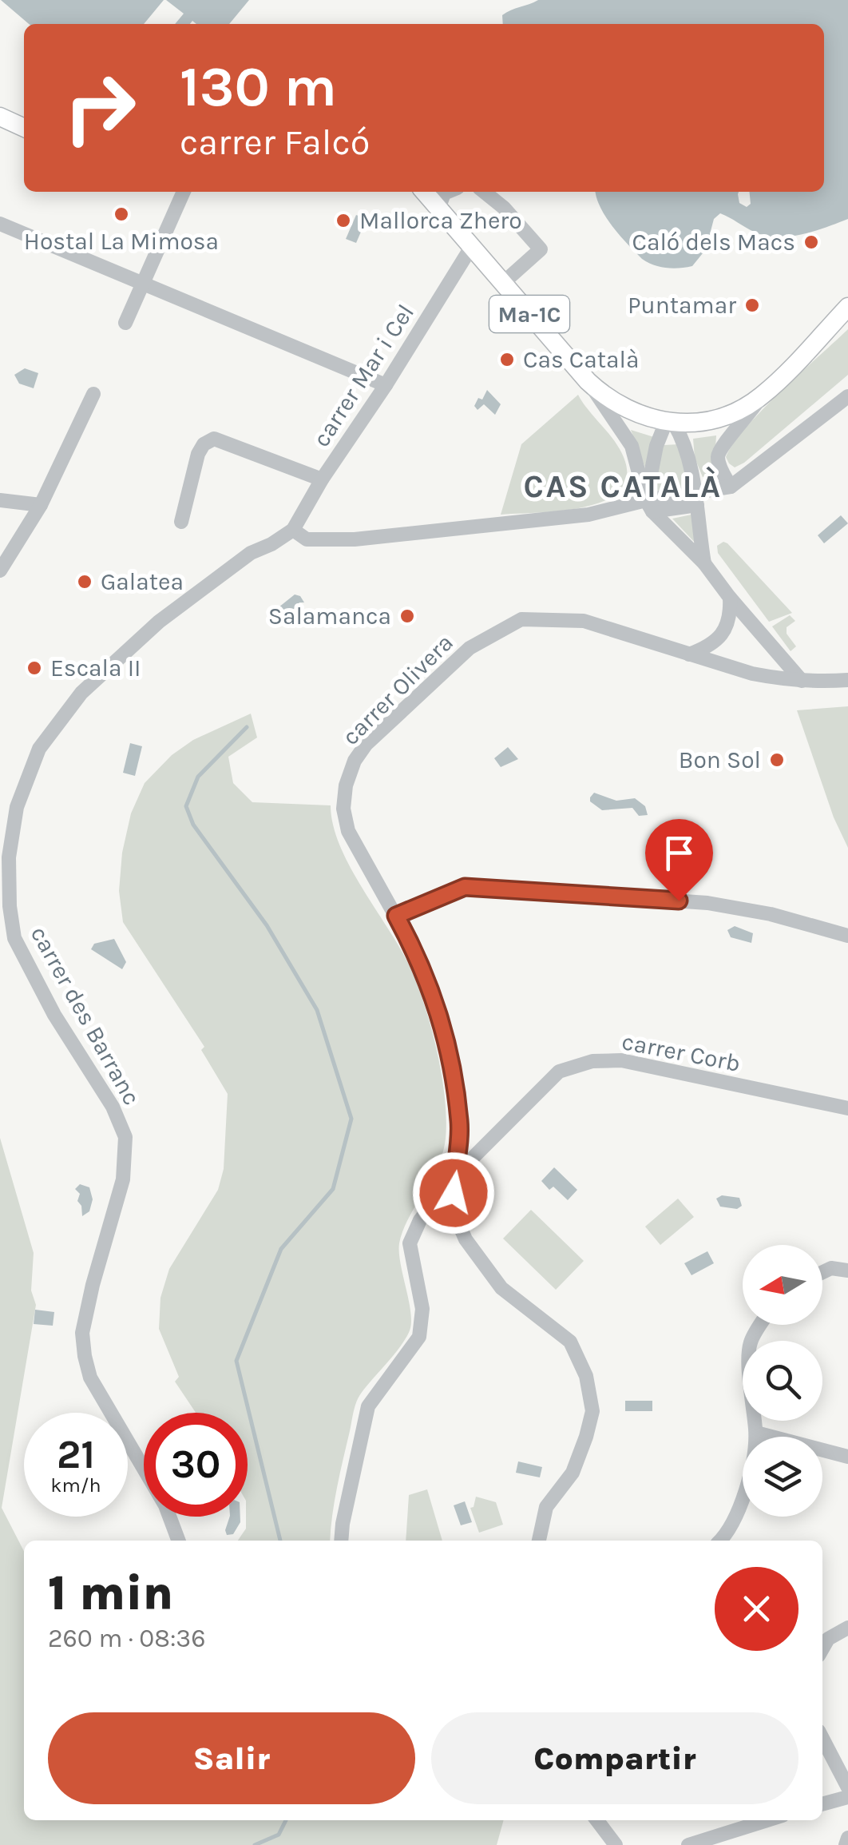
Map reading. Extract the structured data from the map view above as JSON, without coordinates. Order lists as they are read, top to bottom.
{
  "streets": {
    "main road": ["Ma-1C"],
    "street": [
      "carrer Mar i Cel",
      "carrer Olivera",
      "carrer des Barranc",
      "carrer Corb"
    ]
  },
  "crossings": [
    ["Ma-1C", "carrer Mar i Cel"],
    ["carrer Mar i Cel", "carrer des Barranc"],
    ["carrer Olivera", "carrer Corb"]
  ],
  "districts": ["CAS CATALÀ"],
  "places": [
    "Hostal La Mimosa",
    "Mallorca Zhero",
    "Caló dels Macs",
    "Puntamar",
    "Cas Català",
    "Galatea",
    "Salamanca",
    "Escala II",
    "Bon Sol"
  ],
  "north": "left",
  "page": {
    "turn": ["130 m", "carrer Falcó"],
    "speed": "21 km/h",
    "limit": "30",
    "heading": ["1 min", "260 m · 08:36"],
    "buttons": ["Salir", "Compartir"]
  }
}
